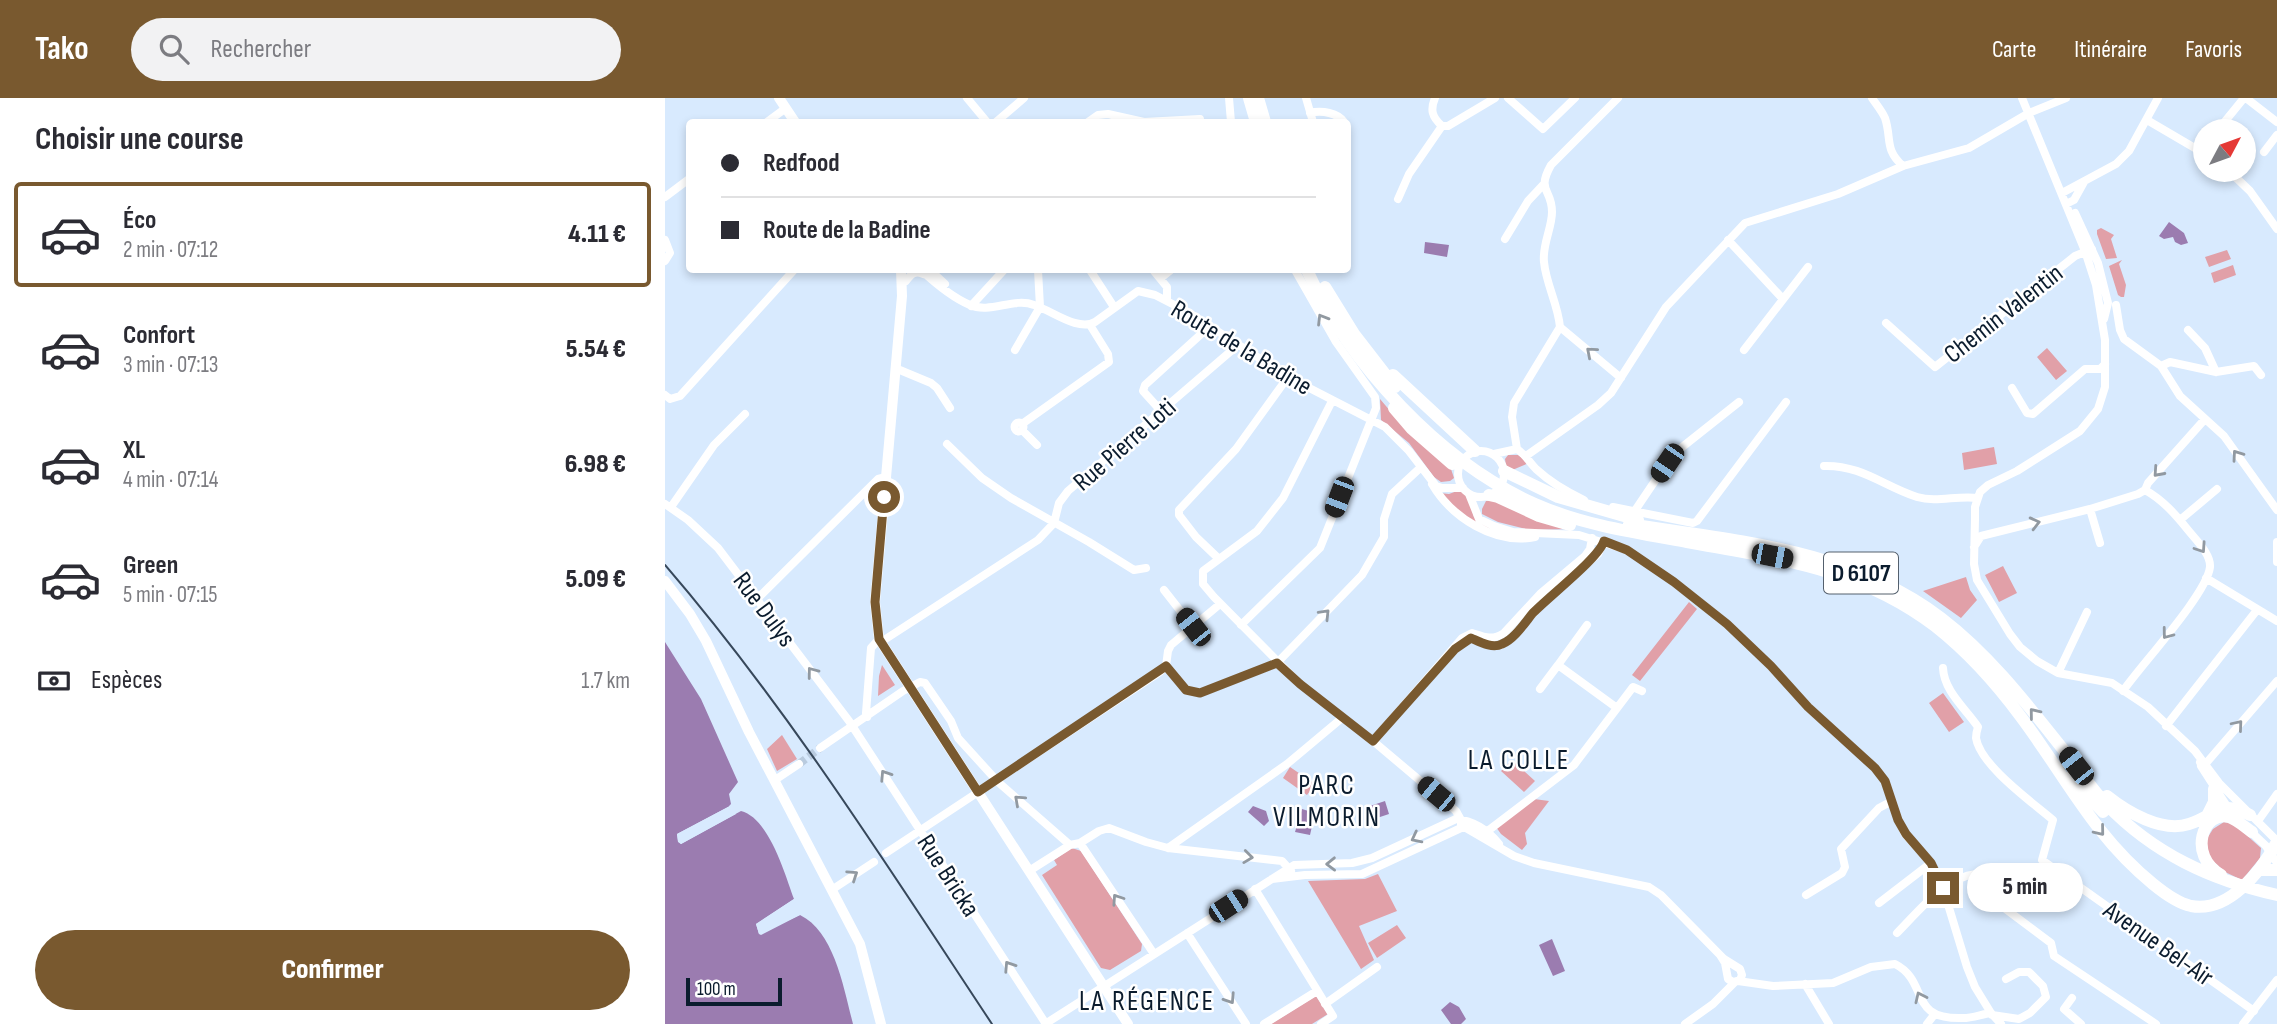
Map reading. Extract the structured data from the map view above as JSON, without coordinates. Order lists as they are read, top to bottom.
{
  "streets": {
    "highway": ["D 6107"],
    "street": [
      "Chemin Valentin",
      "Route de la Badine",
      "Rue Pierre Loti",
      "Rue Dulys",
      "Rue Bricka",
      "Avenue Bel-Air"
    ]
  },
  "crossings": [
    ["Route de la Badine", "Rue Pierre Loti"],
    ["Rue Dulys", "Rue Bricka"]
  ],
  "one_way": ["Rue Dulys", "Rue Bricka"],
  "districts": ["LA COLLE", "PARC VILMORIN", "LA RÉGENCE"],
  "scale_bar": "100 m",
  "north": "top right",
  "page": {
    "header": "Tako",
    "search": "Rechercher",
    "nav": ["Carte", "Itinéraire", "Favoris"],
    "heading": "Choisir une course",
    "banner": ["Redfood", "Route de la Badine"],
    "list": [
      {
        "name": "Éco",
        "note": "2 min · 07:12",
        "value": "4.11 €"
      },
      {
        "name": "Confort",
        "note": "3 min · 07:13",
        "value": "5.54 €"
      },
      {
        "name": "XL",
        "note": "4 min · 07:14",
        "value": "6.98 €"
      },
      {
        "name": "Green",
        "note": "5 min · 07:15",
        "value": "5.09 €"
      }
    ],
    "pay": ["Espèces", "1.7 km"],
    "bubble": "5 min",
    "buttons": "Confirmer",
    "scale": "100 m"
  }
}
